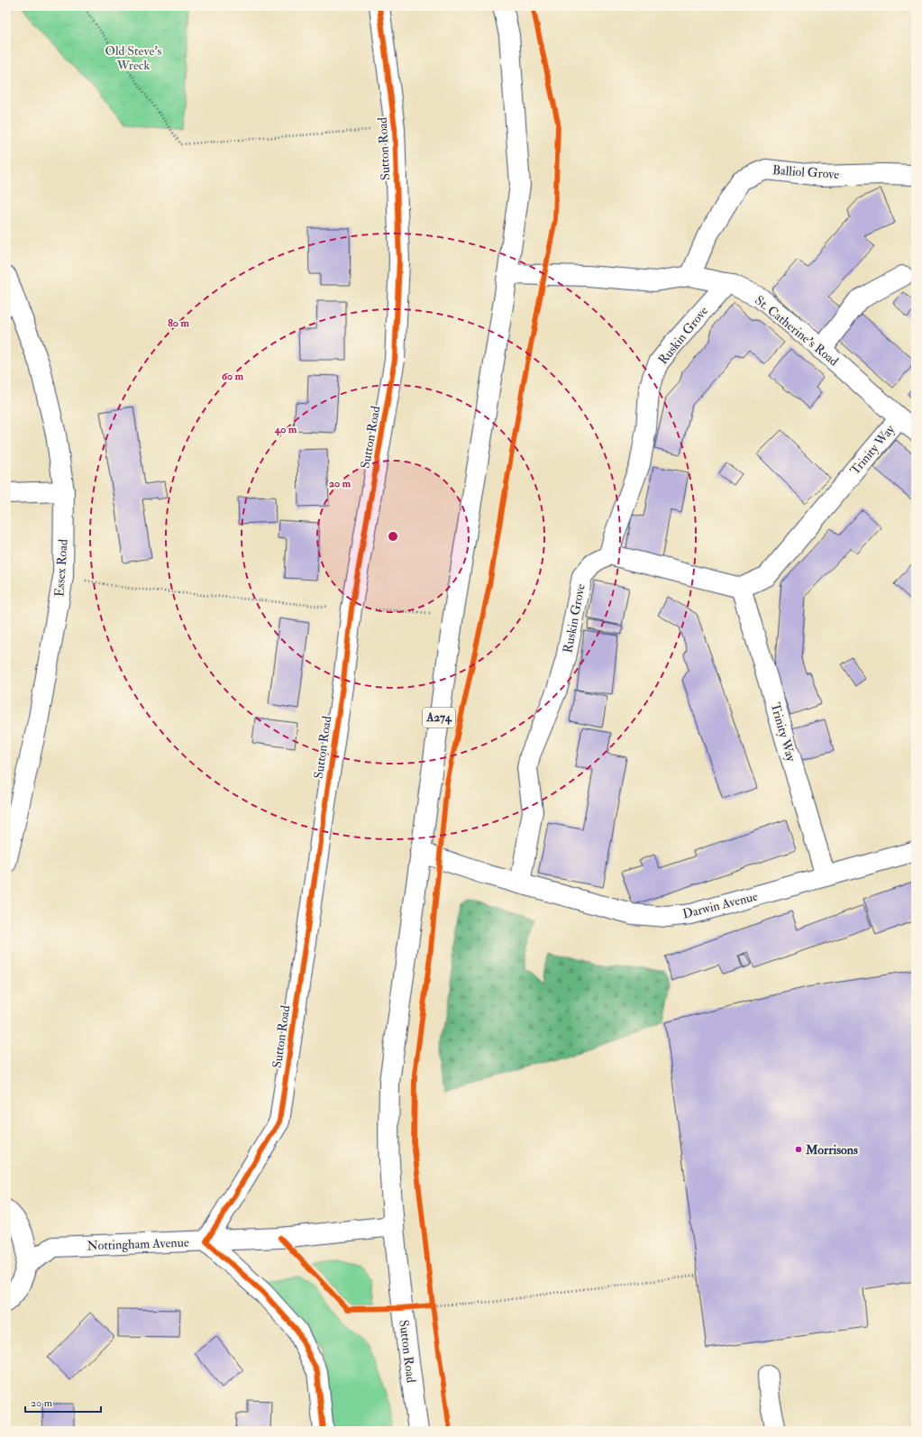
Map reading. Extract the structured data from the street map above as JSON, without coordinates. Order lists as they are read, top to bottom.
{
  "streets": {
    "street": [
      "Sutton Road",
      "Balliol Grove",
      "St. Catherine's Road",
      "Ruskin Grove",
      "Trinity Way",
      "Essex Road",
      "A274",
      "Darwin Avenue",
      "Nottingham Avenue"
    ]
  },
  "crossings": [
    ["Sutton Road", "St. Catherine's Road"],
    ["Sutton Road", "Darwin Avenue"],
    ["Sutton Road", "Nottingham Avenue"],
    ["Balliol Grove", "St. Catherine's Road"],
    ["St. Catherine's Road", "Ruskin Grove"],
    ["St. Catherine's Road", "Trinity Way"],
    ["Ruskin Grove", "Darwin Avenue"],
    ["Trinity Way", "Darwin Avenue"]
  ],
  "parks": ["Old Steve's Wreck"],
  "places": ["Morrisons"],
  "scale_bar": "20 m",
  "rings": [
    "80 m",
    "60 m",
    "40 m",
    "20 m"
  ]
}
